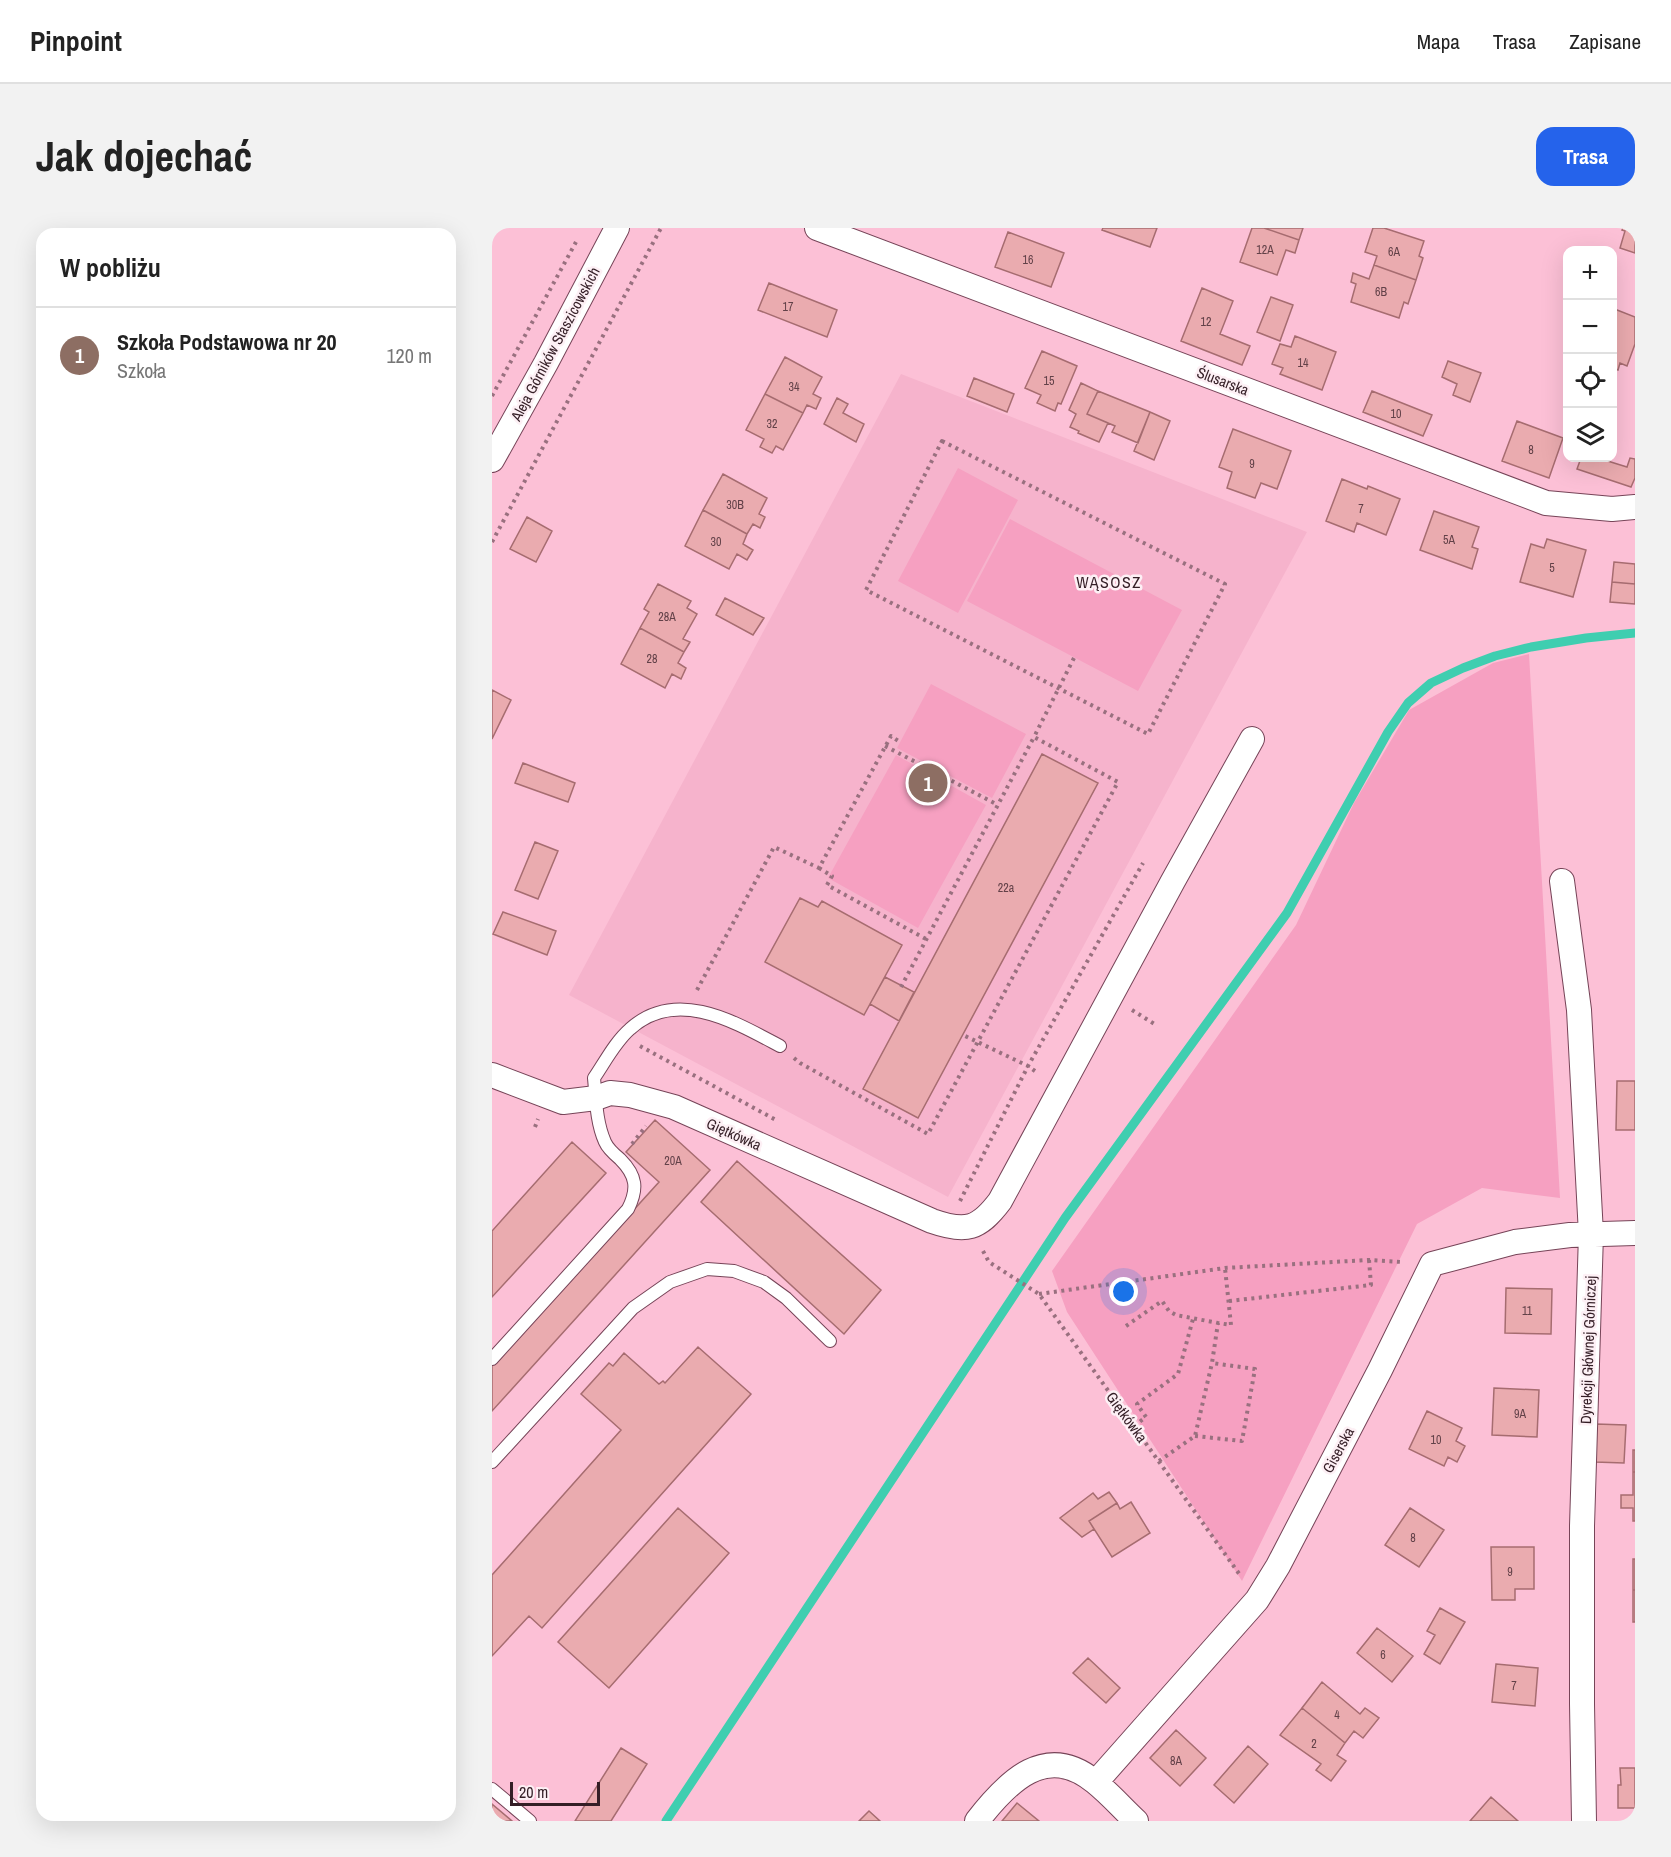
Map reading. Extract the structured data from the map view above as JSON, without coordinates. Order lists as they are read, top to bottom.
{
  "streets": {
    "street": [
      "Aleja Górników Staszicowskich",
      "Ślusarska",
      "Giętkówka",
      "Dyrekcji Głównej Górniczej",
      "Giserska"
    ]
  },
  "crossings": [
    ["Giętkówka", "Giserska"]
  ],
  "districts": ["WĄSOSZ"],
  "house_numbers": [
    "12A",
    "6A",
    "16",
    "6B",
    "17",
    "12",
    "14",
    "15",
    "34",
    "10",
    "32",
    "8",
    "9",
    "30B",
    "7",
    "5A",
    "30",
    "5",
    "28A",
    "28",
    "22a",
    "20A",
    "11",
    "9A",
    "10",
    "8",
    "9",
    "6",
    "7",
    "4",
    "2",
    "8A"
  ],
  "scale_bar": "20 m",
  "page": {
    "header": "Pinpoint",
    "nav": ["Mapa", "Trasa", "Zapisane"],
    "buttons": "Trasa",
    "title": "Jak dojechać",
    "heading": "W pobliżu",
    "map_buttons": ["+", "−"],
    "list": [
      {
        "mark": "1",
        "name": "Szkoła Podstawowa nr 20",
        "note": "Szkoła",
        "value": "120 m"
      }
    ],
    "pins": "1",
    "scale": "20 m"
  }
}
